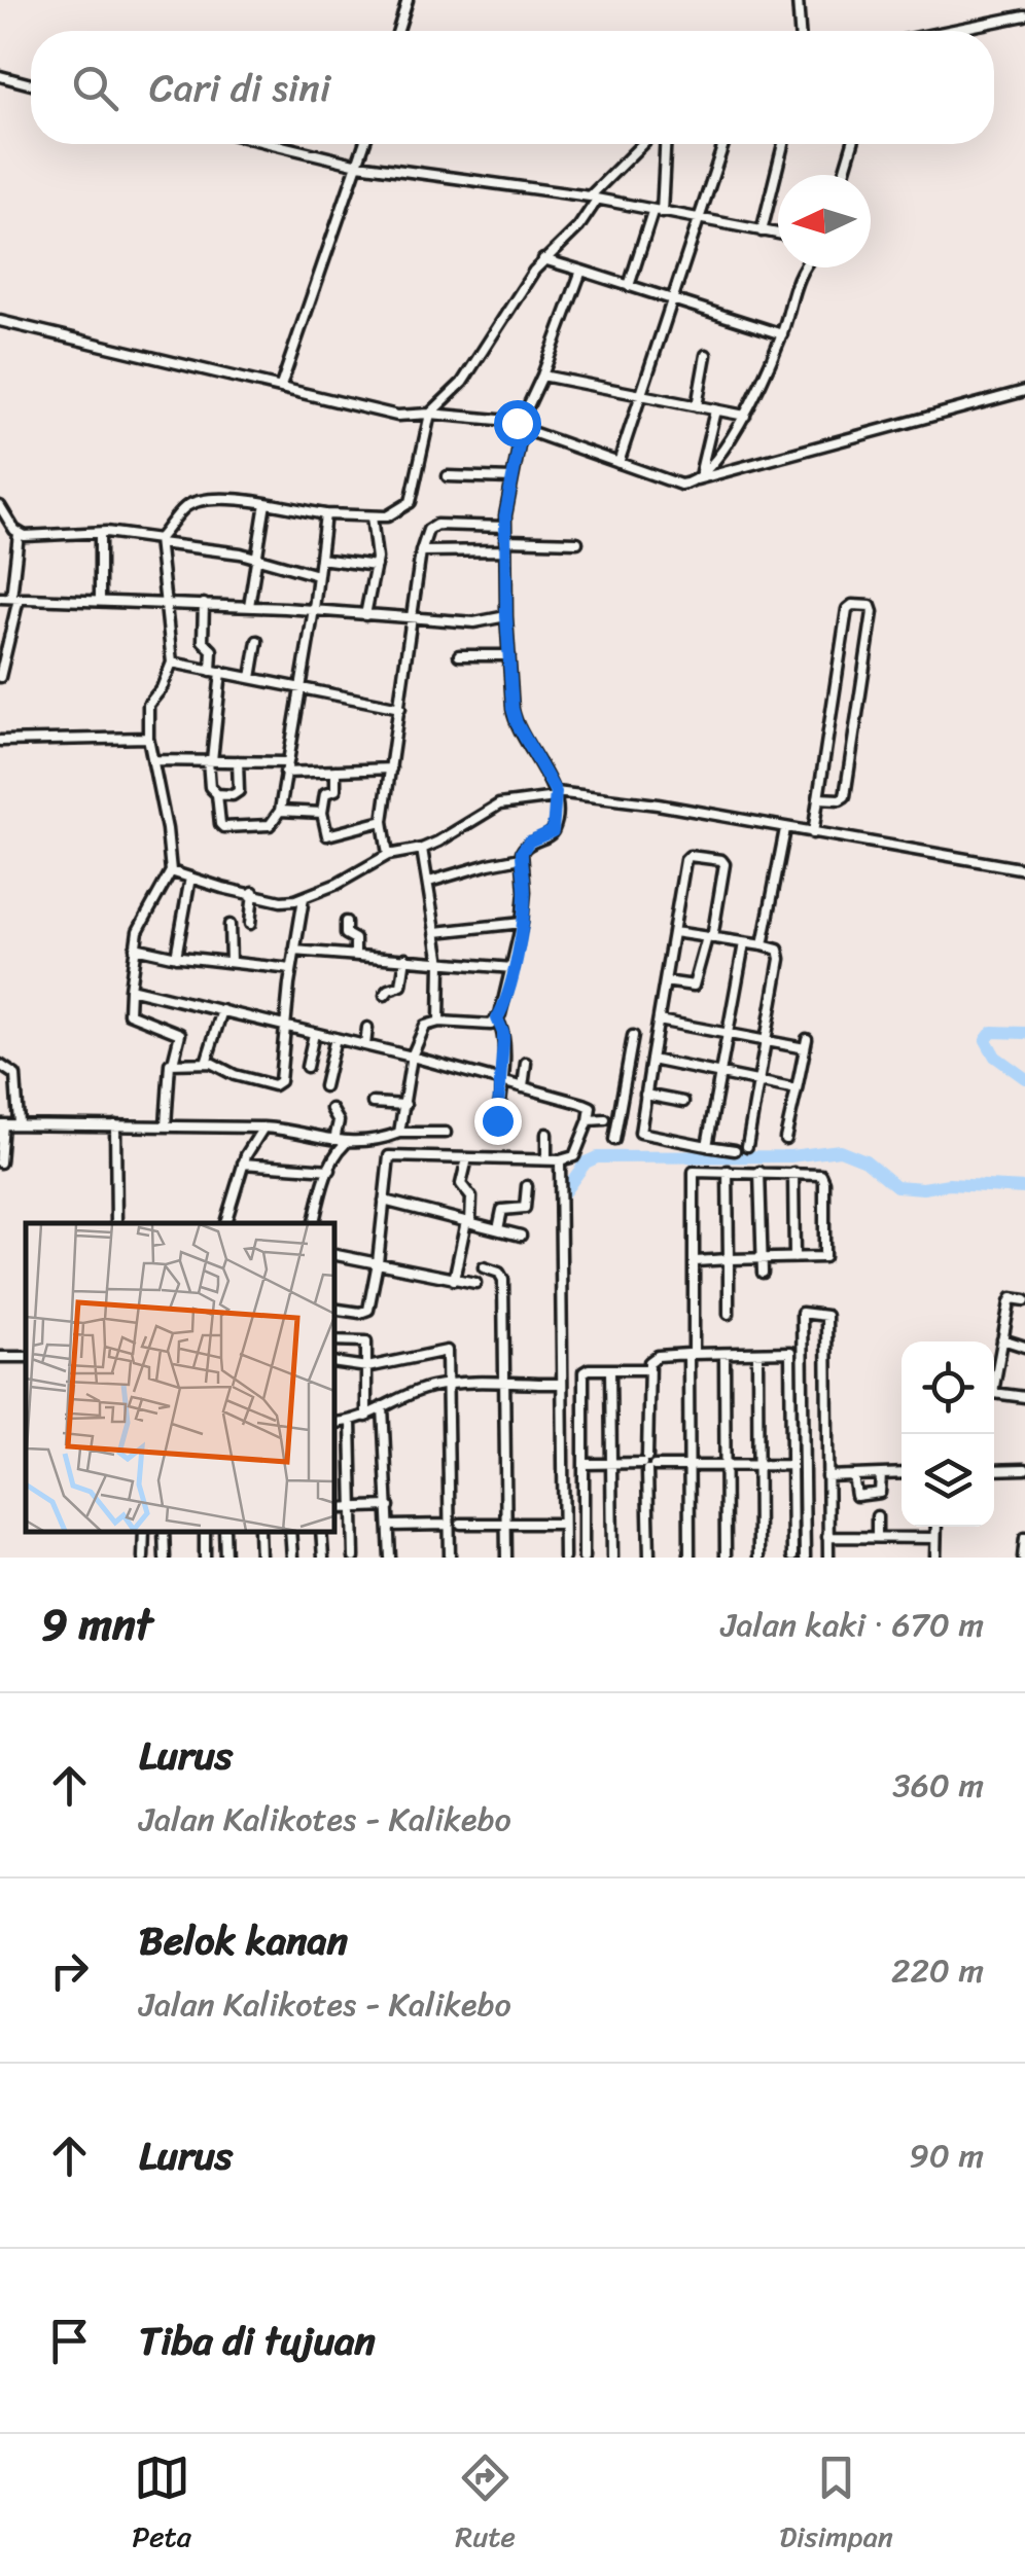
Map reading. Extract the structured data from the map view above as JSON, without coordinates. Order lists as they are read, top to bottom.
{
  "north": "left",
  "page": {
    "search": "Cari di sini",
    "heading": ["9 mnt", "Jalan kaki · 670 m"],
    "list": [
      ["Lurus", "Jalan Kalikotes - Kalikebo", "360 m"],
      ["Belok kanan", "Jalan Kalikotes - Kalikebo", "220 m"],
      ["Lurus", "90 m"],
      "Tiba di tujuan"
    ],
    "nav": ["Peta", "Rute", "Disimpan"]
  }
}
